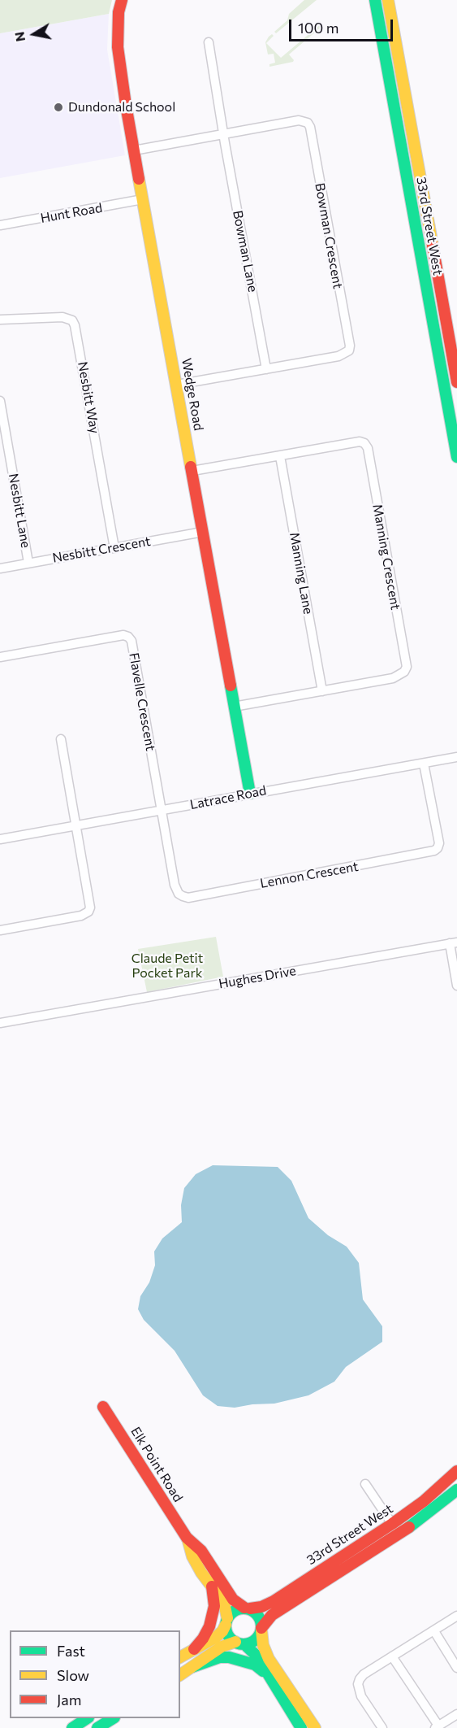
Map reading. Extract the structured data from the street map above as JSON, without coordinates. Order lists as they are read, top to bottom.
{
  "streets": {
    "main road": ["33rd Street West", "Wedge Road", "Elk Point Road"],
    "street": [
      "Hunt Road",
      "Bowman Crescent",
      "Bowman Lane",
      "Nesbitt Way",
      "Nesbitt Lane",
      "Nesbitt Crescent",
      "Manning Crescent",
      "Manning Lane",
      "Flavelle Crescent",
      "Latrace Road",
      "Lennon Crescent",
      "Hughes Drive"
    ]
  },
  "crossings": [
    ["Hunt Road", "Wedge Road"],
    ["33rd Street West", "Elk Point Road"],
    ["Bowman Crescent", "Bowman Lane"],
    ["Bowman Crescent", "Wedge Road"],
    ["Wedge Road", "Nesbitt Crescent"],
    ["Wedge Road", "Manning Crescent"],
    ["Wedge Road", "Latrace Road"],
    ["Nesbitt Way", "Nesbitt Crescent"],
    ["Nesbitt Lane", "Nesbitt Crescent"],
    ["Manning Crescent", "Manning Lane"],
    ["Flavelle Crescent", "Latrace Road"],
    ["Flavelle Crescent", "Lennon Crescent"],
    ["Latrace Road", "Lennon Crescent"]
  ],
  "parks": ["Claude Petit Pocket Park"],
  "places": ["Dundonald School"],
  "legend": ["Fast", "Slow", "Jam"],
  "scale_bar": "100 m",
  "north": "left"
}
